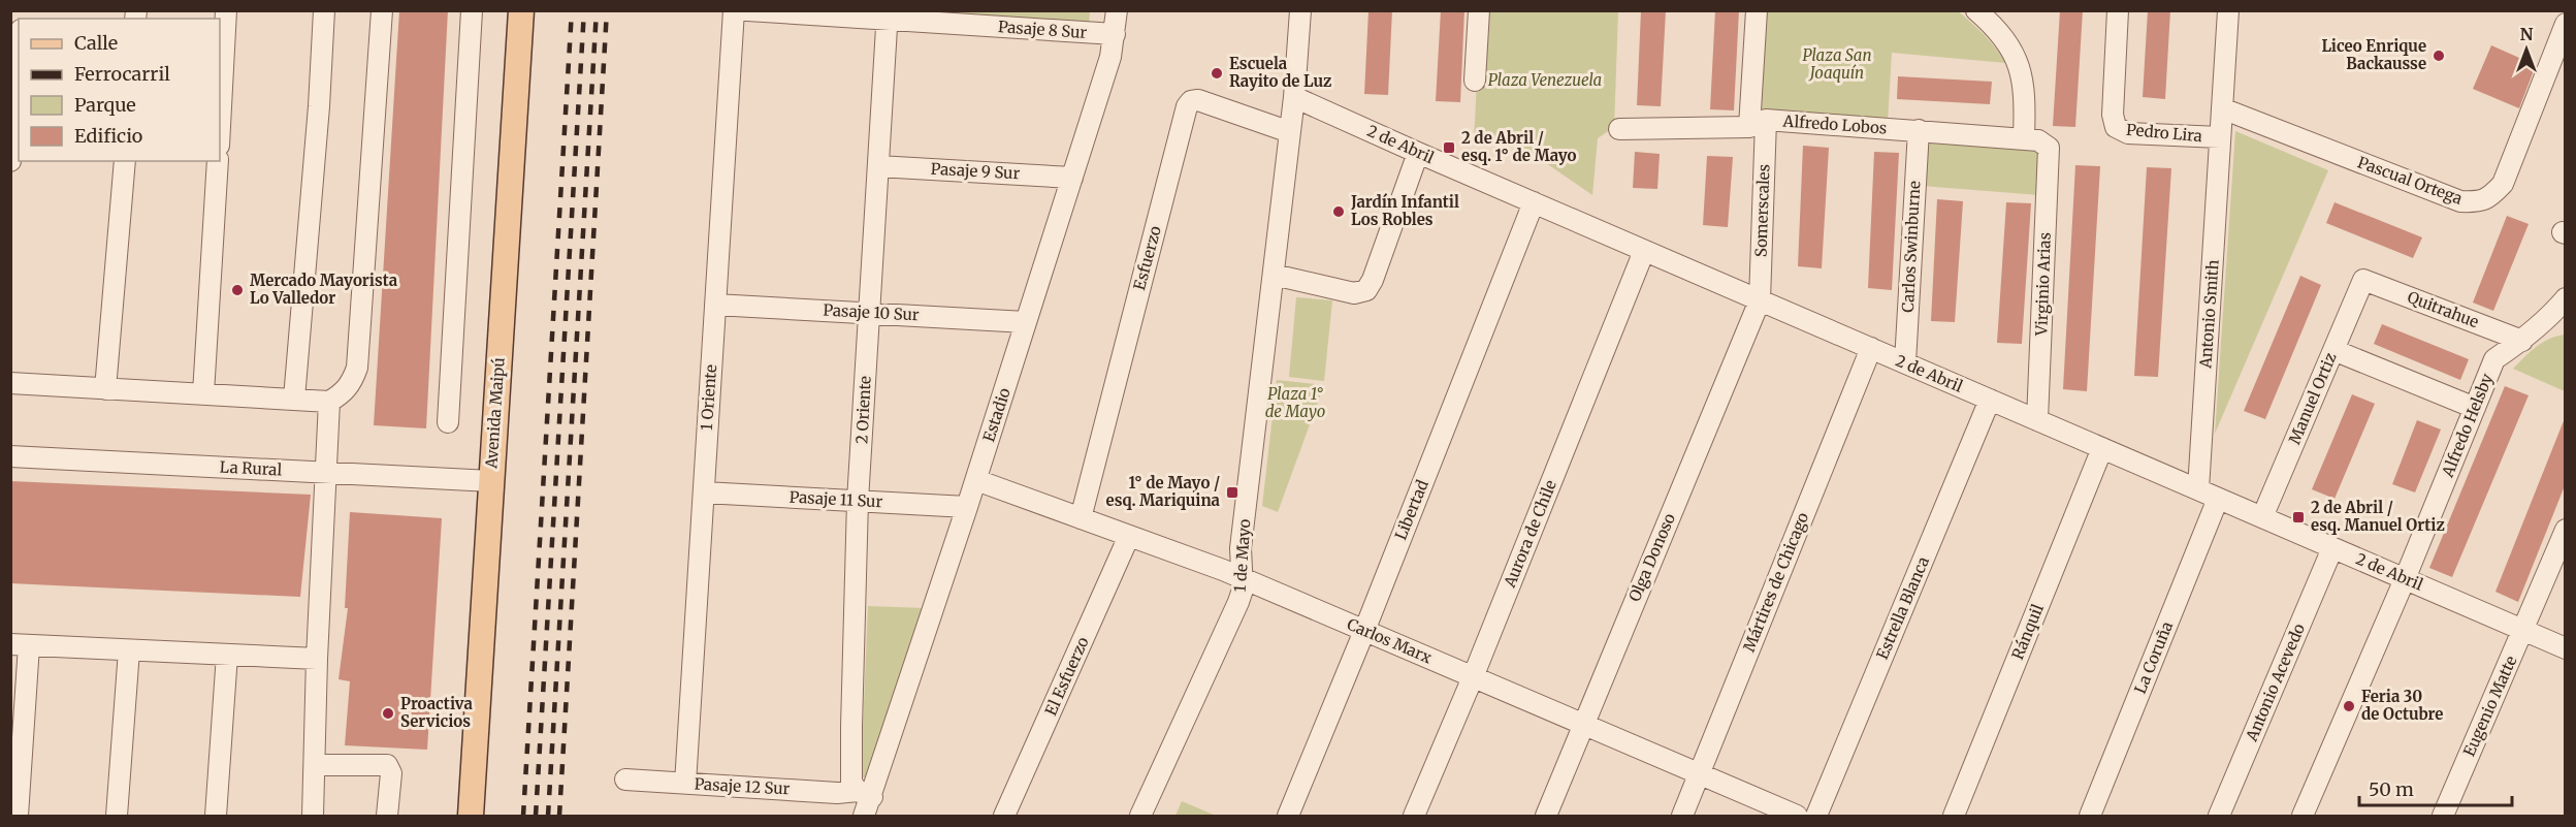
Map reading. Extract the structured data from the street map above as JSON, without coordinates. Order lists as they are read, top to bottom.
{
  "streets": {
    "main road": ["Avenida Maipú"],
    "street": [
      "Pasaje 8 Sur",
      "Alfredo Lobos",
      "Pedro Lira",
      "2 de Abril",
      "Pasaje 9 Sur",
      "Pascual Ortega",
      "Somerscales",
      "Carlos Swinburne",
      "Esfuerzo",
      "Virginio Arias",
      "Quitrahue",
      "Pasaje 10 Sur",
      "Antonio Smith",
      "1 Oriente",
      "Manuel Ortiz",
      "2 Oriente",
      "Estadio",
      "Alfredo Helsby",
      "La Rural",
      "Pasaje 11 Sur",
      "Libertad",
      "Aurora de Chile",
      "1 de Mayo",
      "Olga Donoso",
      "Mártires de Chicago",
      "Estrella Blanca",
      "Ránquil",
      "Carlos Marx",
      "La Coruña",
      "El Esfuerzo",
      "Antonio Acevedo",
      "Eugenio Matte",
      "Pasaje 12 Sur"
    ]
  },
  "crossings": [
    ["Pasaje 8 Sur", "2 Oriente"],
    ["Pasaje 8 Sur", "Estadio"],
    ["Alfredo Lobos", "Somerscales"],
    ["Alfredo Lobos", "Carlos Swinburne"],
    ["Alfredo Lobos", "Virginio Arias"],
    ["Pedro Lira", "Antonio Smith"],
    ["2 de Abril", "Somerscales"],
    ["2 de Abril", "Carlos Swinburne"],
    ["2 de Abril", "Virginio Arias"],
    ["2 de Abril", "Antonio Smith"],
    ["2 de Abril", "Manuel Ortiz"],
    ["2 de Abril", "Alfredo Helsby"],
    ["2 de Abril", "Libertad"],
    ["2 de Abril", "Aurora de Chile"],
    ["2 de Abril", "1 de Mayo"],
    ["2 de Abril", "Olga Donoso"],
    ["2 de Abril", "Mártires de Chicago"],
    ["2 de Abril", "Estrella Blanca"],
    ["2 de Abril", "Ránquil"],
    ["2 de Abril", "La Coruña"],
    ["2 de Abril", "Antonio Acevedo"],
    ["2 de Abril", "Eugenio Matte"],
    ["Pasaje 9 Sur", "2 Oriente"],
    ["Pasaje 9 Sur", "Estadio"],
    ["Pascual Ortega", "Antonio Smith"],
    ["Somerscales", "Olga Donoso"],
    ["Esfuerzo", "1 de Mayo"],
    ["Esfuerzo", "Carlos Marx"],
    ["Quitrahue", "Manuel Ortiz"],
    ["Quitrahue", "Alfredo Helsby"],
    ["Pasaje 10 Sur", "1 Oriente"],
    ["Pasaje 10 Sur", "2 Oriente"],
    ["Pasaje 10 Sur", "Estadio"],
    ["1 Oriente", "Pasaje 11 Sur"],
    ["1 Oriente", "Pasaje 12 Sur"],
    ["2 Oriente", "Estadio"],
    ["2 Oriente", "Pasaje 11 Sur"],
    ["2 Oriente", "Pasaje 12 Sur"],
    ["Avenida Maipú", "La Rural"],
    ["Estadio", "Pasaje 11 Sur"],
    ["Estadio", "Carlos Marx"],
    ["Estadio", "Pasaje 12 Sur"],
    ["Libertad", "Carlos Marx"],
    ["Aurora de Chile", "Carlos Marx"],
    ["1 de Mayo", "Carlos Marx"],
    ["Olga Donoso", "Carlos Marx"],
    ["Mártires de Chicago", "Carlos Marx"],
    ["Carlos Marx", "El Esfuerzo"]
  ],
  "parks": ["Plaza San Joaquín", "Plaza Venezuela", "Plaza 1° de Mayo"],
  "places": {
    "other": [
      "Liceo Enrique Backausse",
      "Escuela Rayito de Luz",
      "Jardín Infantil Los Robles",
      "Mercado Mayorista Lo Valledor",
      "Feria 30 de Octubre",
      "Proactiva Servicios"
    ],
    "transit": ["2 de Abril / esq. 1° de Mayo", "1° de Mayo / esq. Mariquina", "2 de Abril / esq. Manuel Ortiz"]
  },
  "legend": [
    "Calle",
    "Ferrocarril",
    "Parque",
    "Edificio"
  ],
  "scale_bar": "50 m",
  "north": "top"
}
